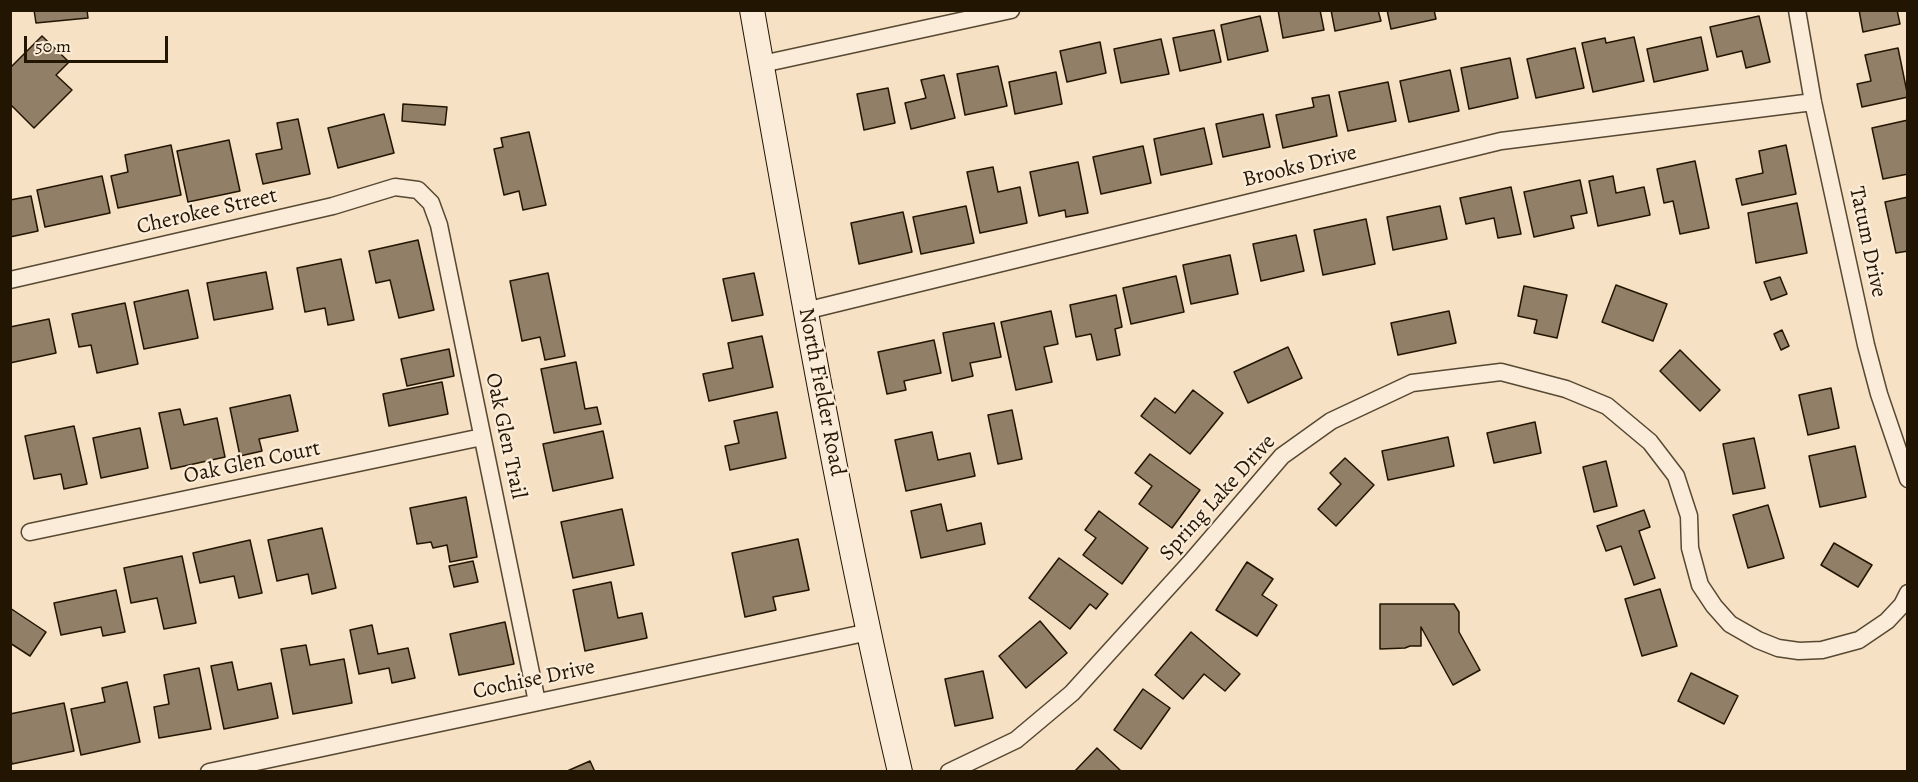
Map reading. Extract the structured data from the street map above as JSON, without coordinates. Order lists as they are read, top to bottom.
{
  "streets": {
    "main road": ["North Fielder Road"],
    "street": [
      "Brooks Drive",
      "Cherokee Street",
      "Tatum Drive",
      "Oak Glen Trail",
      "Oak Glen Court",
      "Spring Lake Drive",
      "Cochise Drive"
    ]
  },
  "crossings": [
    ["Brooks Drive", "Tatum Drive"],
    ["Brooks Drive", "North Fielder Road"],
    ["Cherokee Street", "Oak Glen Trail"],
    ["North Fielder Road", "Cochise Drive"],
    ["Oak Glen Trail", "Oak Glen Court"],
    ["Oak Glen Trail", "Cochise Drive"]
  ],
  "scale_bar": "50 m"
}
